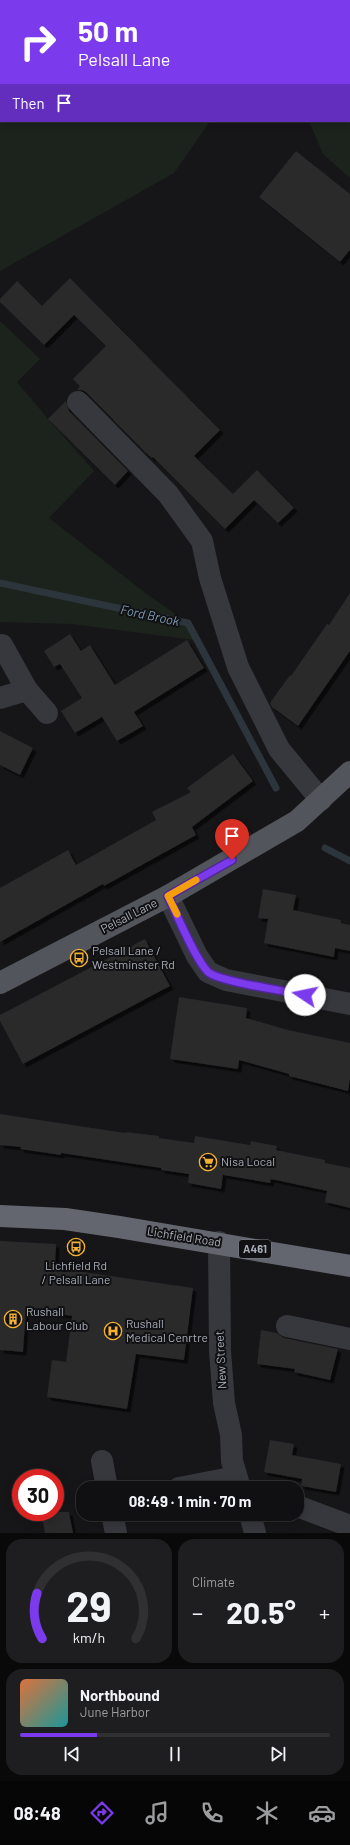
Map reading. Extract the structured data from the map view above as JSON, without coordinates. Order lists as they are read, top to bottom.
{
  "streets": {
    "highway": ["Lichfield Road", "A461"],
    "main road": ["Pelsall Lane"],
    "street": ["New Street"]
  },
  "crossings": [
    ["Lichfield Road", "New Street"]
  ],
  "water": ["Ford Brook"],
  "places": {
    "bus stop": ["Pelsall Lane / Westminster Rd", "Lichfield Rd / Pelsall Lane"],
    "supermarket": ["Nisa Local"],
    "building": ["Rushall Labour Club"],
    "hospital": ["Rushall Medical Cenrtre"]
  },
  "page": {
    "turn": ["50 m", "Pelsall Lane"],
    "then": "Then",
    "limit": "30",
    "trip": "08:49 · 1 min · 70 m",
    "tile": "Climate",
    "heat": ["−", "20.5°", "+"],
    "song": ["Northbound", "June Harbor"],
    "tabs": "08:48",
    "gauge": ["29", "km/h"]
  }
}
